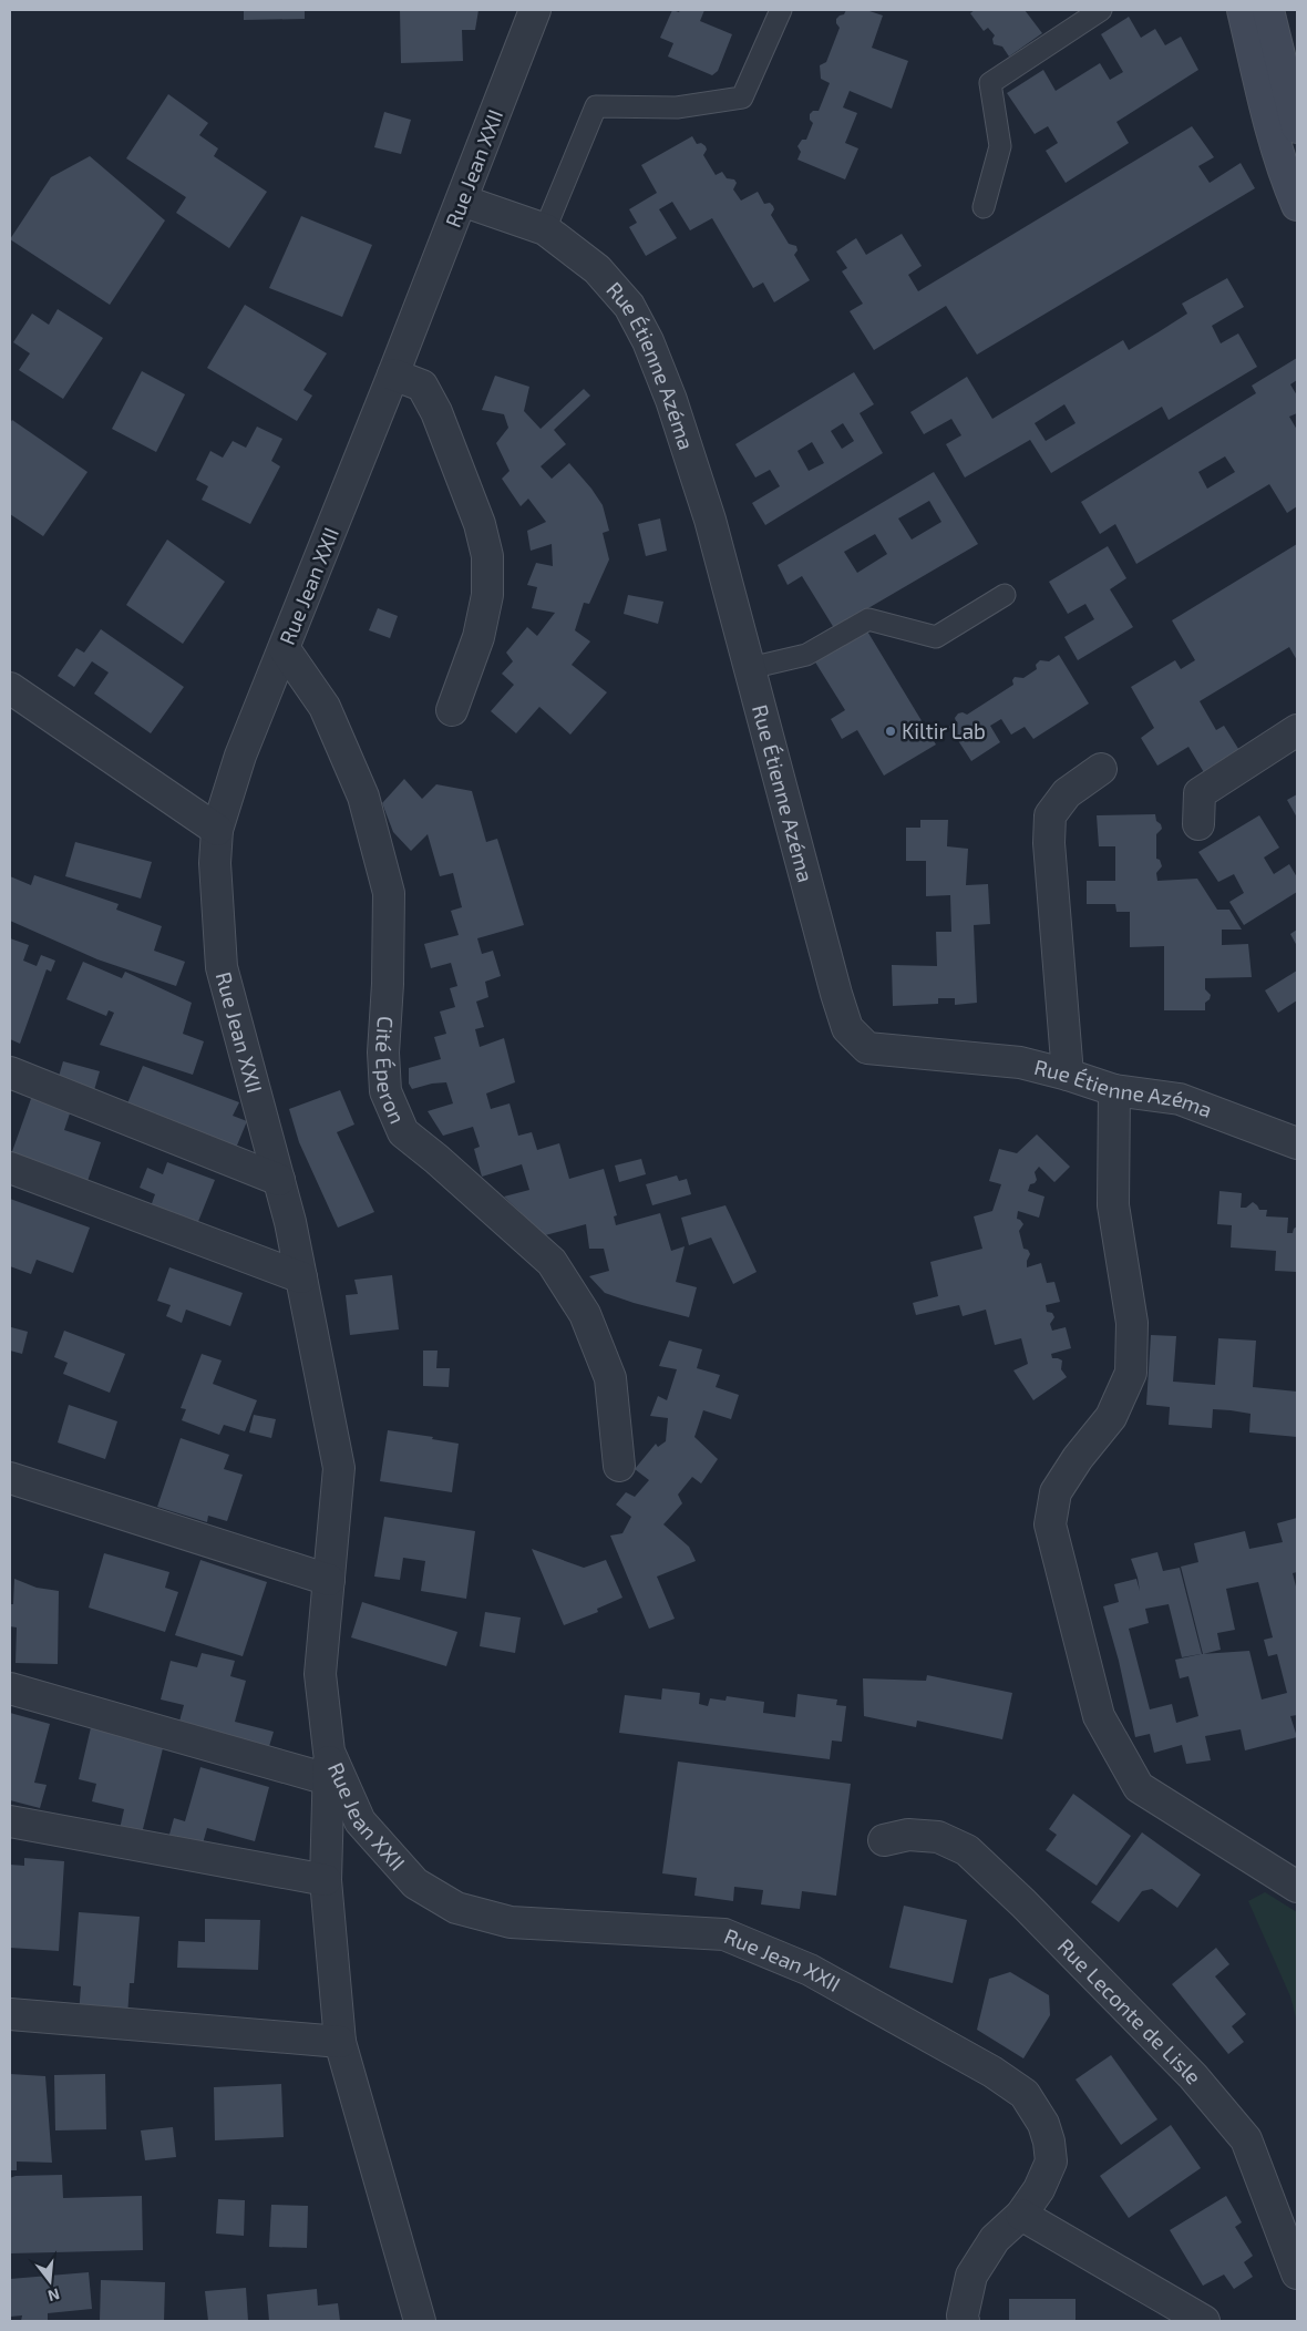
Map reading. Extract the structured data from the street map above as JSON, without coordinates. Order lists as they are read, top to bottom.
{
  "streets": {
    "street": [
      "Rue Jean XXII",
      "Rue Étienne Azéma",
      "Cité Éperon",
      "Rue Leconte de Lisle"
    ]
  },
  "crossings": [
    ["Rue Jean XXII", "Rue Étienne Azéma"],
    ["Rue Jean XXII", "Cité Éperon"]
  ],
  "places": ["Kiltir Lab"],
  "north": "bottom"
}
